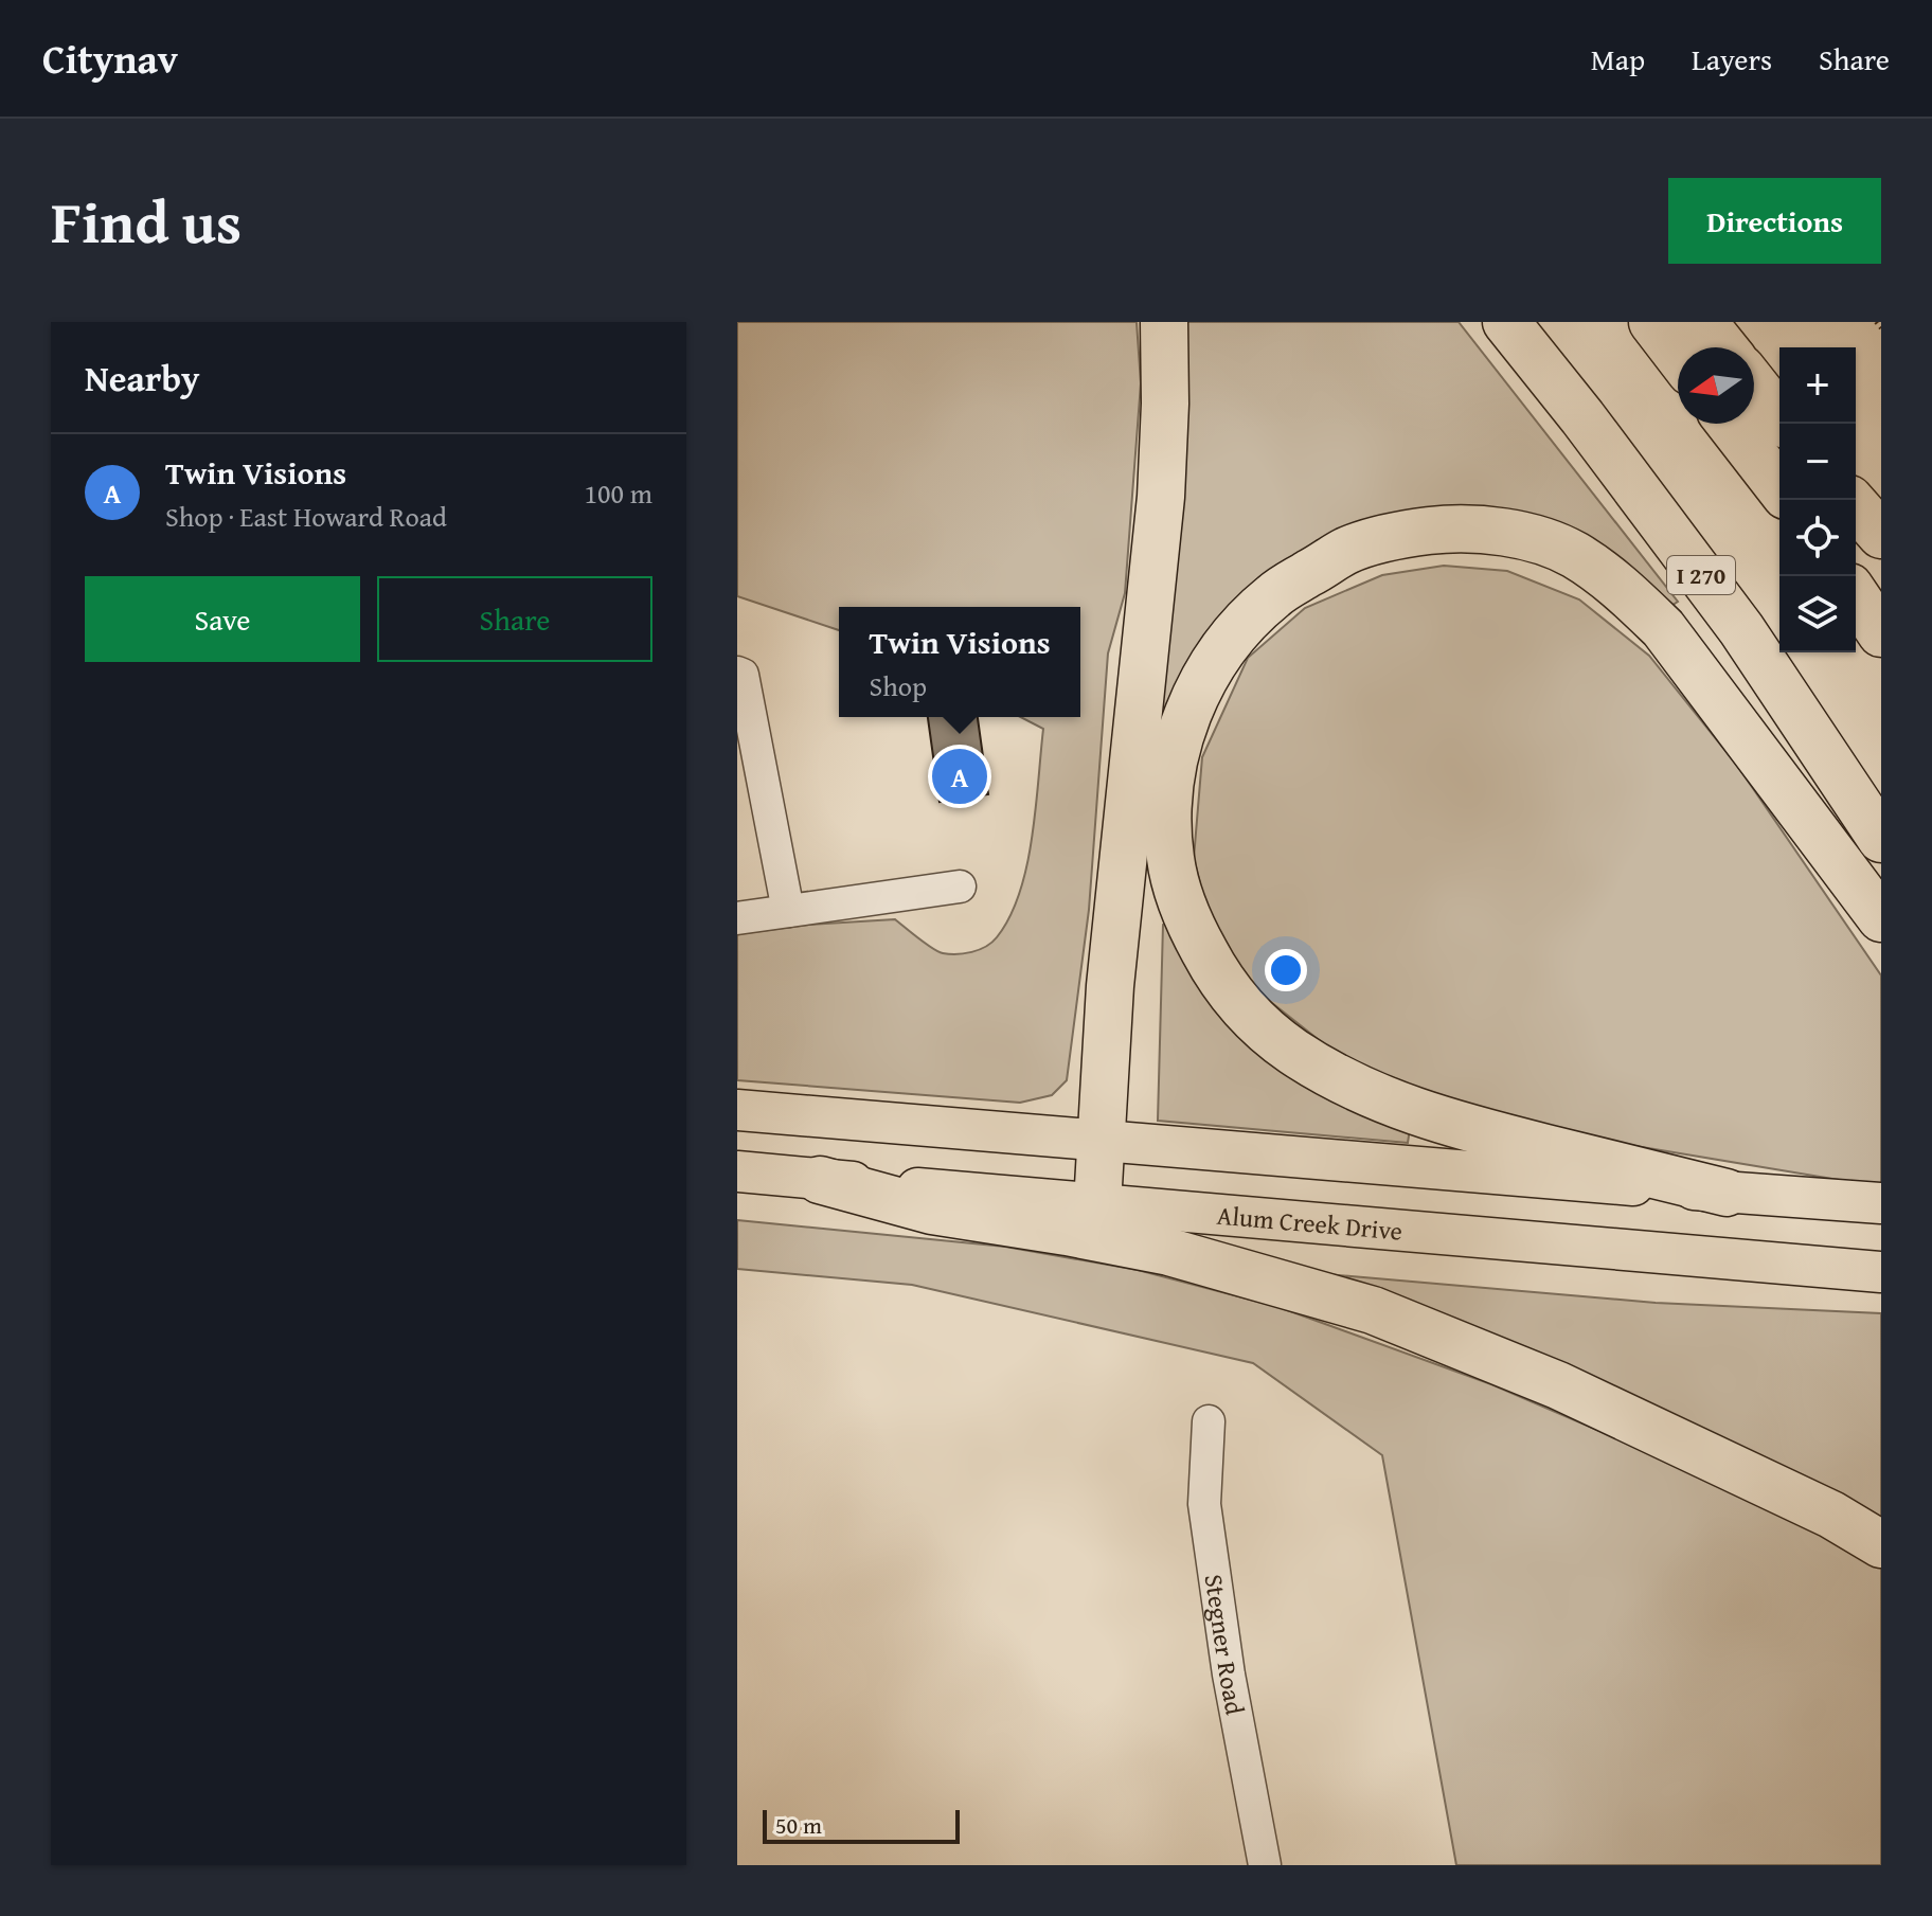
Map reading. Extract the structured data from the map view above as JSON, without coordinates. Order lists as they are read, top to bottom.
{
  "streets": {
    "highway": ["I 270"],
    "main road": ["Alum Creek Drive"],
    "street": ["Stegner Road"]
  },
  "scale_bar": "50 m",
  "north": "left",
  "page": {
    "header": "Citynav",
    "nav": ["Map", "Layers", "Share"],
    "title": "Find us",
    "buttons": [
      "Directions",
      ["Save", "Share"]
    ],
    "heading": "Nearby",
    "map_buttons": ["+", "−"],
    "list": [
      {
        "mark": "A",
        "name": "Twin Visions",
        "note": "Shop · East Howard Road",
        "value": "100 m"
      }
    ],
    "popup": ["Twin Visions", "Shop"],
    "pins": "A",
    "scale": "50 m"
  }
}
